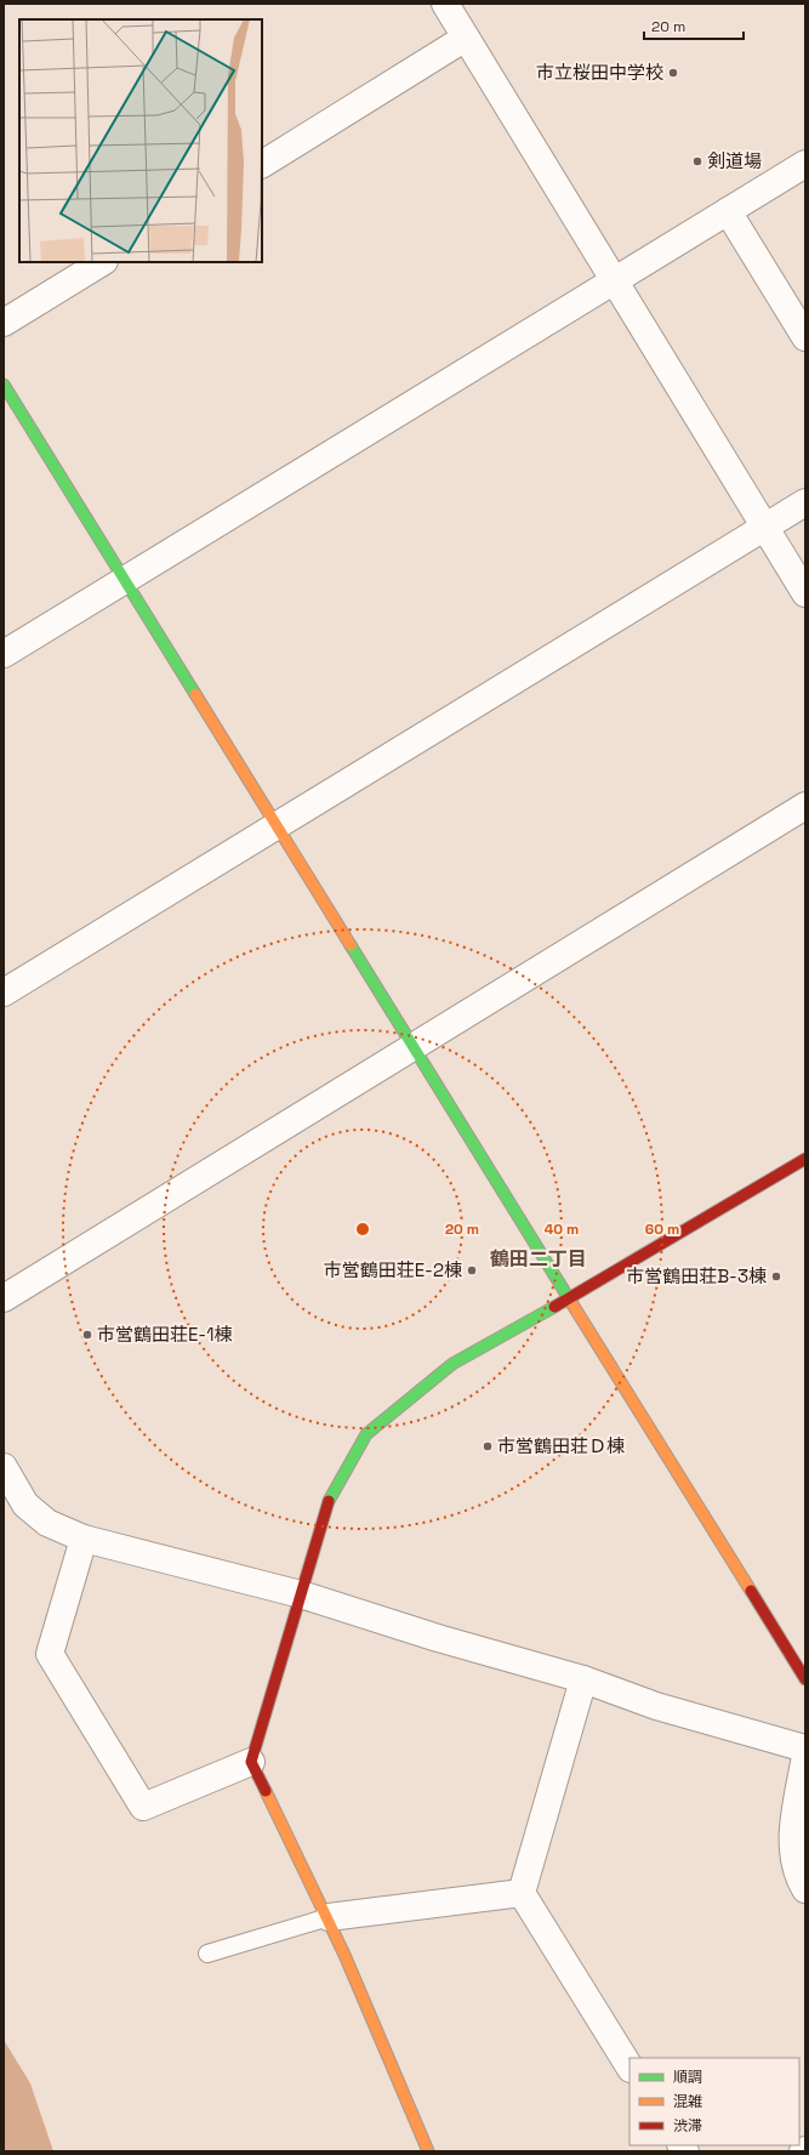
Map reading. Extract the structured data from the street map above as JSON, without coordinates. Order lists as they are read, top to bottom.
{
  "districts": ["鶴田二丁目"],
  "places": [
    "市立桜田中学校",
    "剣道場",
    "市営鶴田荘E-2棟",
    "市営鶴田荘B-3棟",
    "市営鶴田荘E-1棟",
    "市営鶴田荘Ｄ棟"
  ],
  "legend": ["順調", "混雑", "渋滞"],
  "scale_bar": "20 m",
  "rings": ["20 m", "40 m", "60 m"]
}
